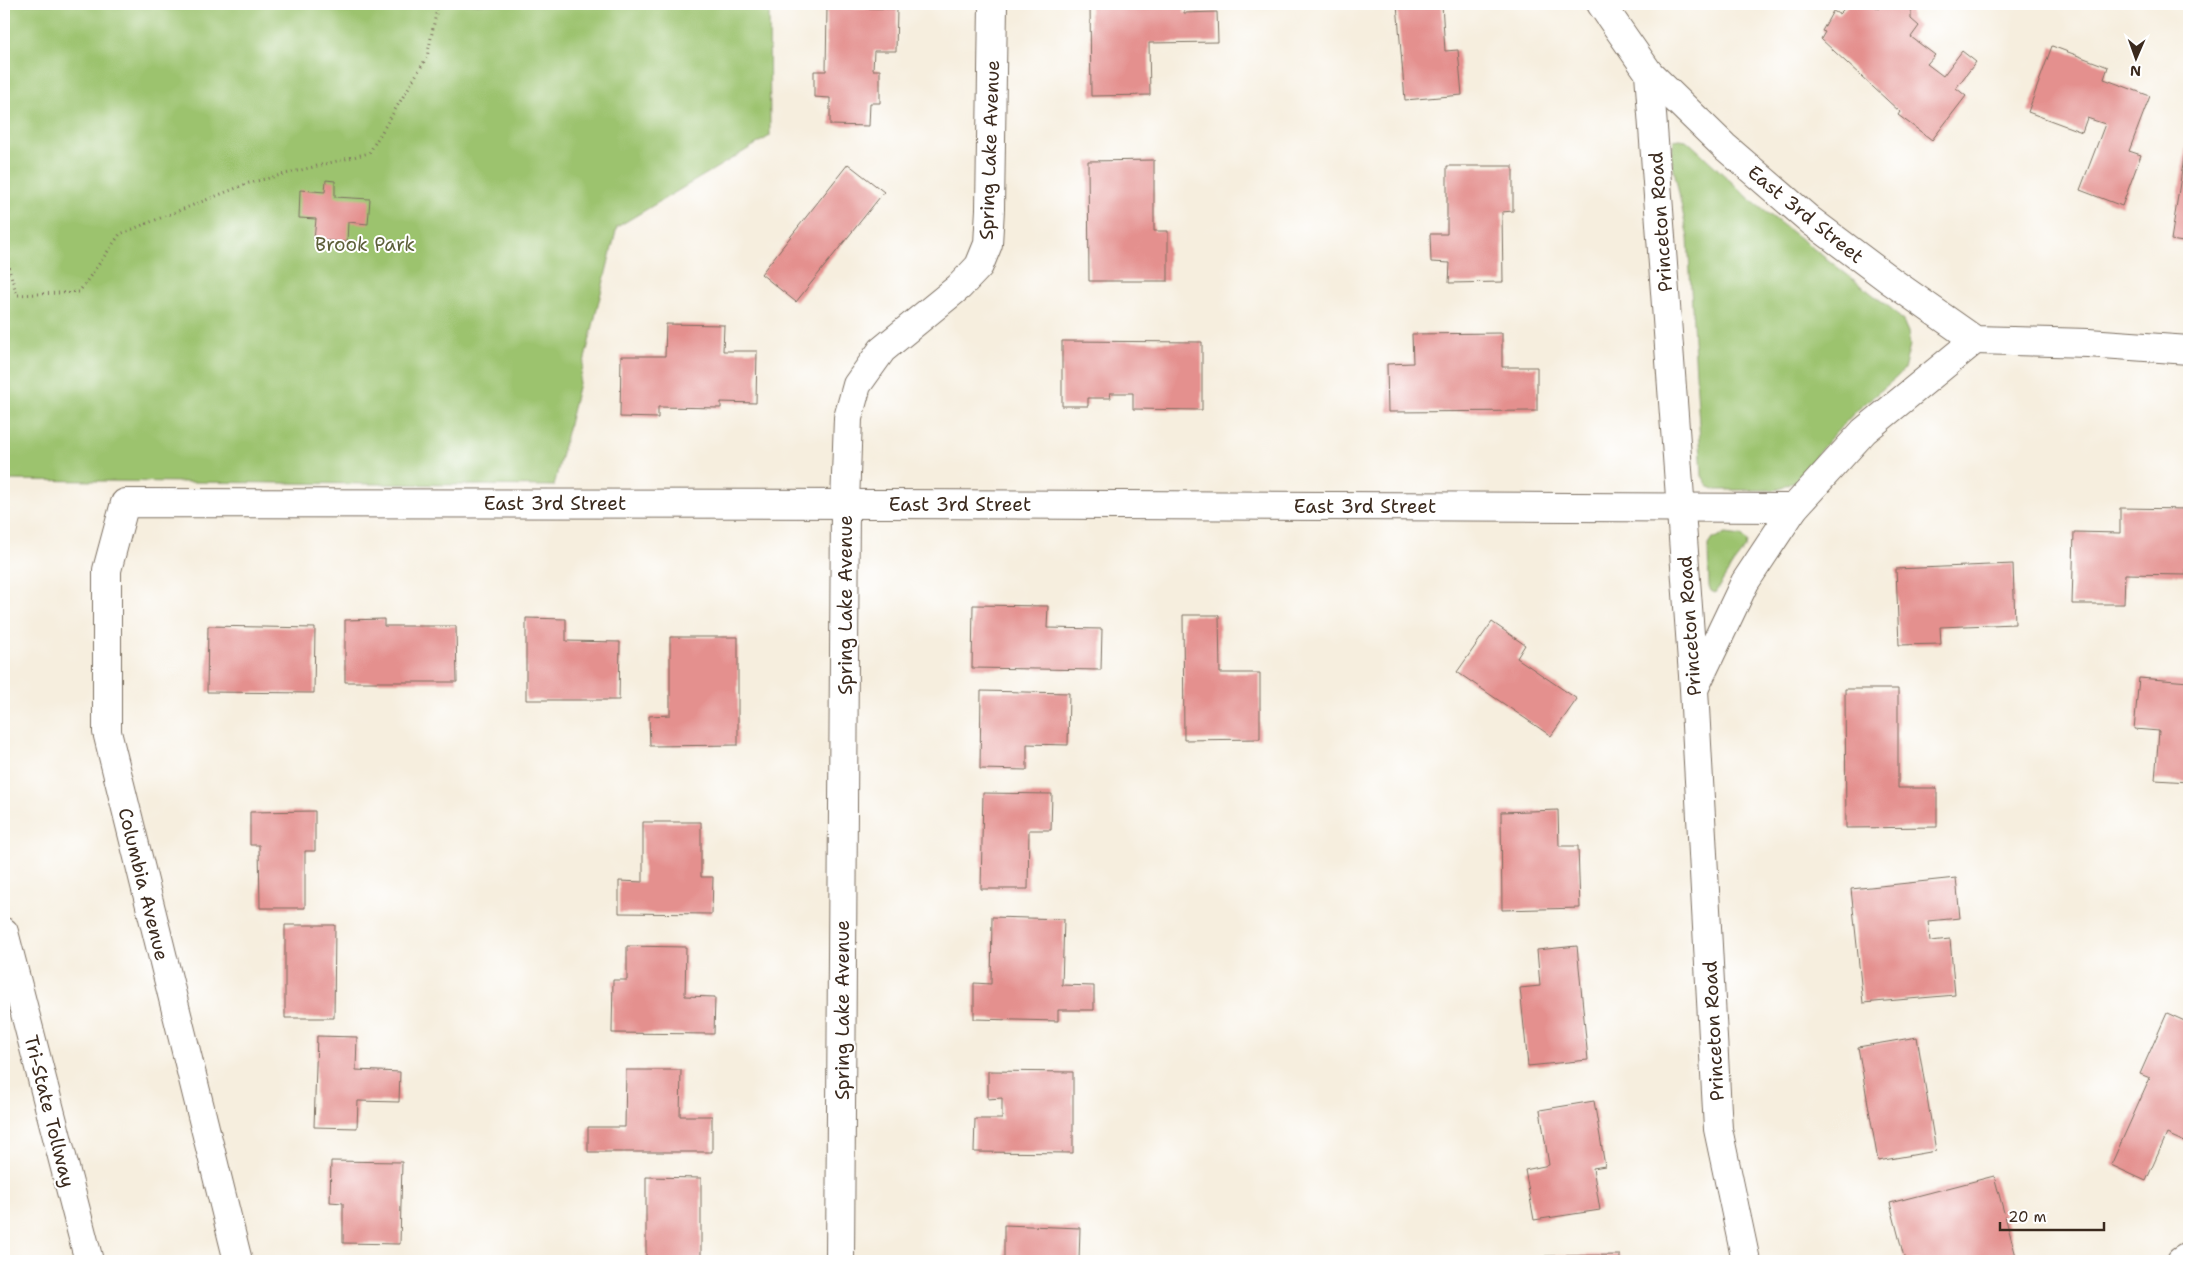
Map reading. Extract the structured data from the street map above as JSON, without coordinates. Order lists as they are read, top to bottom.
{
  "streets": {
    "main road": [
      "Spring Lake Avenue",
      "East 3rd Street",
      "Princeton Road",
      "Columbia Avenue",
      "Tri-State Tollway"
    ]
  },
  "crossings": [
    ["Spring Lake Avenue", "East 3rd Street"],
    ["East 3rd Street", "Princeton Road"],
    ["East 3rd Street", "Columbia Avenue"]
  ],
  "parks": ["Brook Park"],
  "scale_bar": "20 m",
  "north": "bottom"
}
